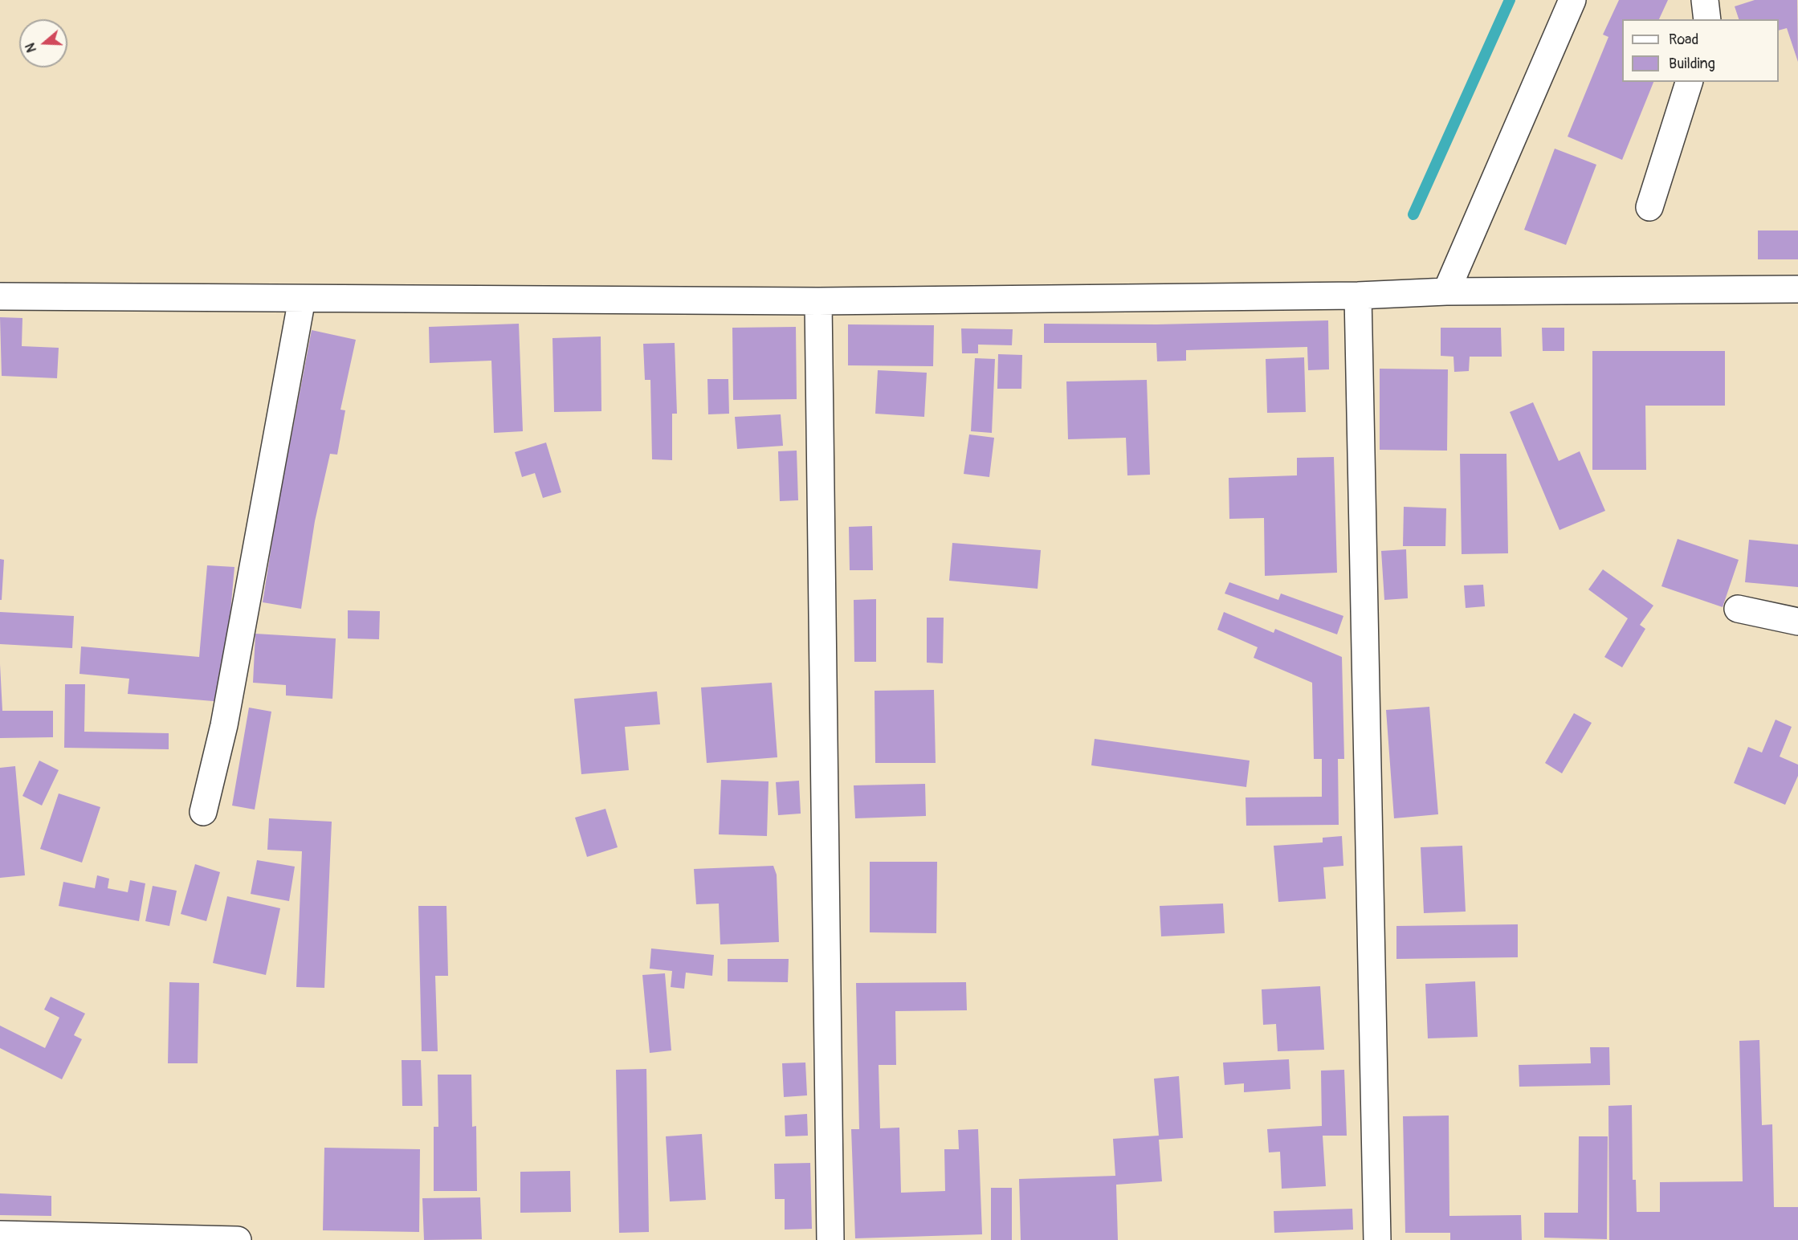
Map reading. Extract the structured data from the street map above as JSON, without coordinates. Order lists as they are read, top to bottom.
{
  "legend": ["Road", "Building"],
  "north": "left"
}
